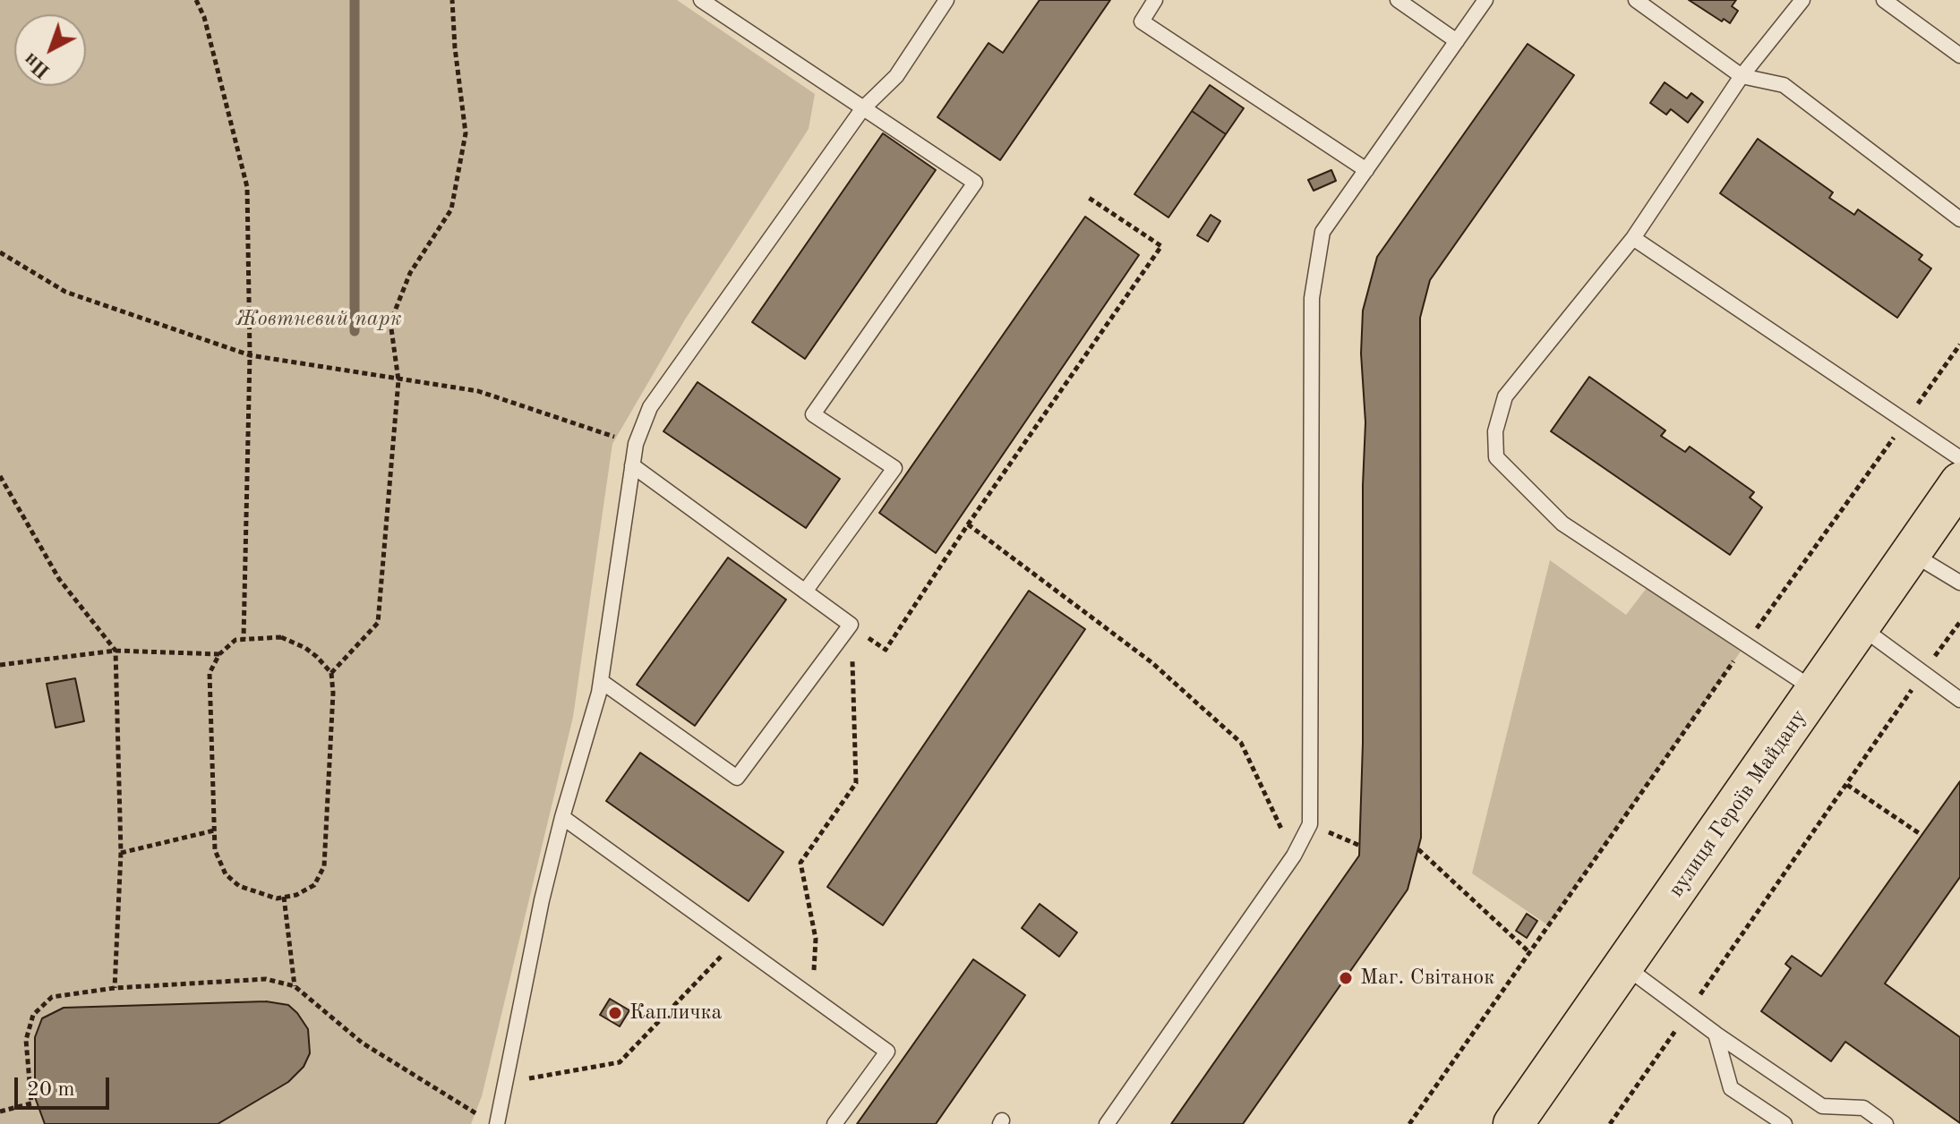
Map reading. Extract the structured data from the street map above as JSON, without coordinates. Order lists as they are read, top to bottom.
{
  "streets": {
    "main road": ["вулиця Героїв Майдану"]
  },
  "parks": ["Жовтневий парк"],
  "places": ["Маг. Світанок", "Капличка"],
  "scale_bar": "20 m",
  "north": "bottom left"
}
